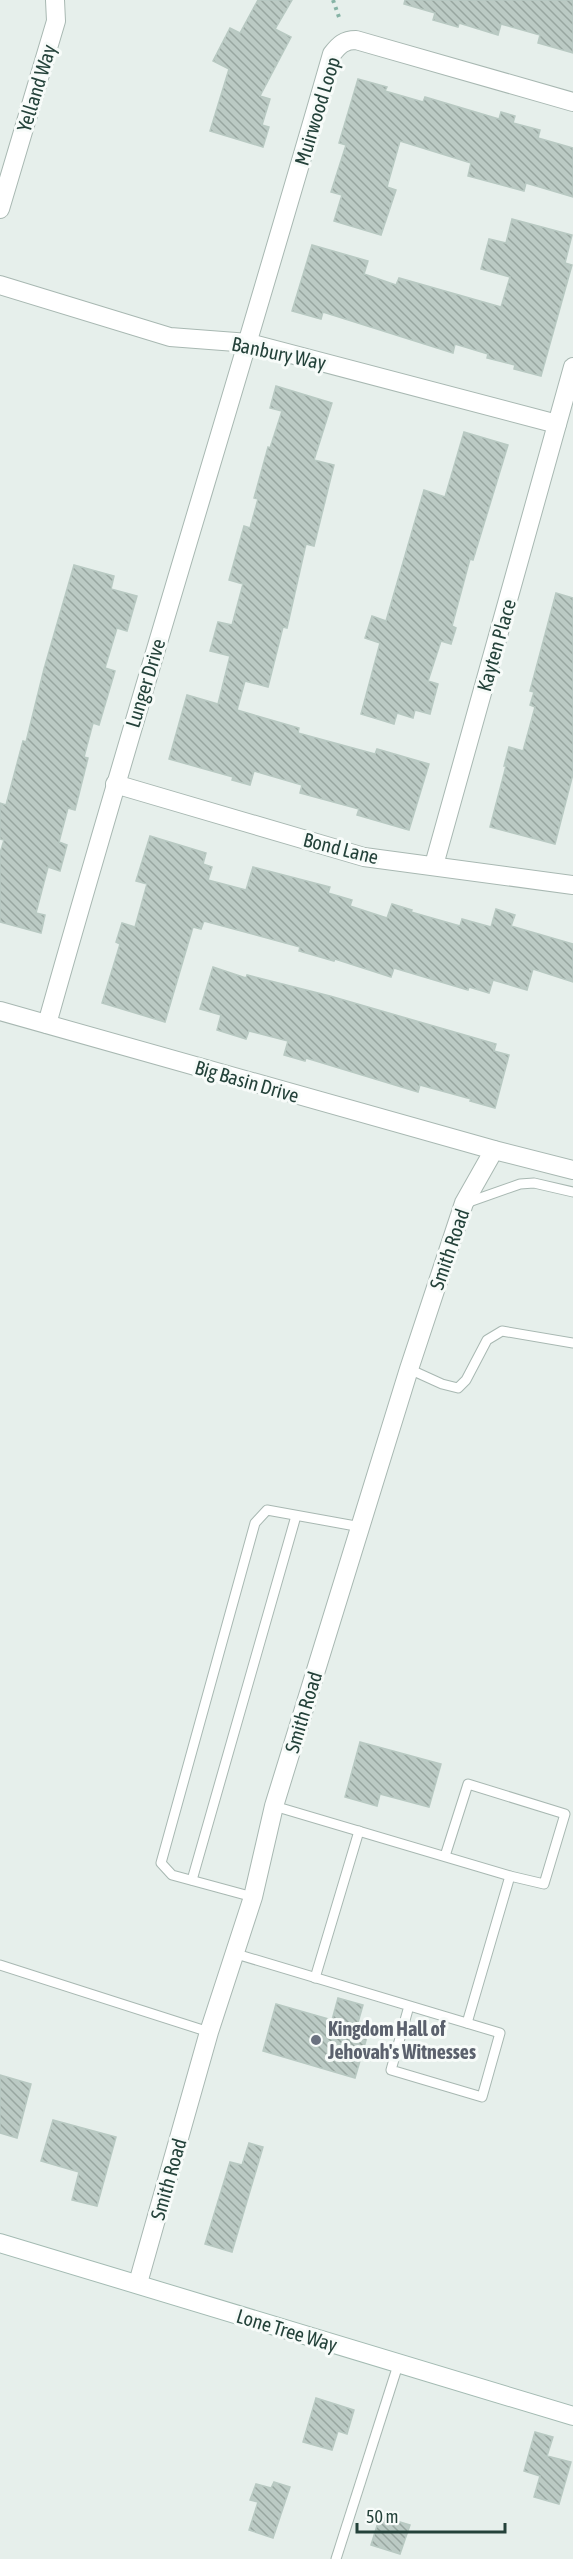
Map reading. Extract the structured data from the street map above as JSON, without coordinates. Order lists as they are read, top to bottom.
{
  "streets": {
    "street": [
      "Yelland Way",
      "Muirwood Loop",
      "Banbury Way",
      "Kayten Place",
      "Lunger Drive",
      "Bond Lane",
      "Big Basin Drive",
      "Smith Road",
      "Lone Tree Way"
    ]
  },
  "crossings": [
    ["Muirwood Loop", "Banbury Way"],
    ["Muirwood Loop", "Lunger Drive"],
    ["Banbury Way", "Kayten Place"],
    ["Banbury Way", "Lunger Drive"],
    ["Kayten Place", "Bond Lane"],
    ["Lunger Drive", "Bond Lane"],
    ["Lunger Drive", "Big Basin Drive"],
    ["Big Basin Drive", "Smith Road"],
    ["Smith Road", "Lone Tree Way"]
  ],
  "places": ["Kingdom Hall of Jehovah's Witnesses"],
  "scale_bar": "50 m"
}
